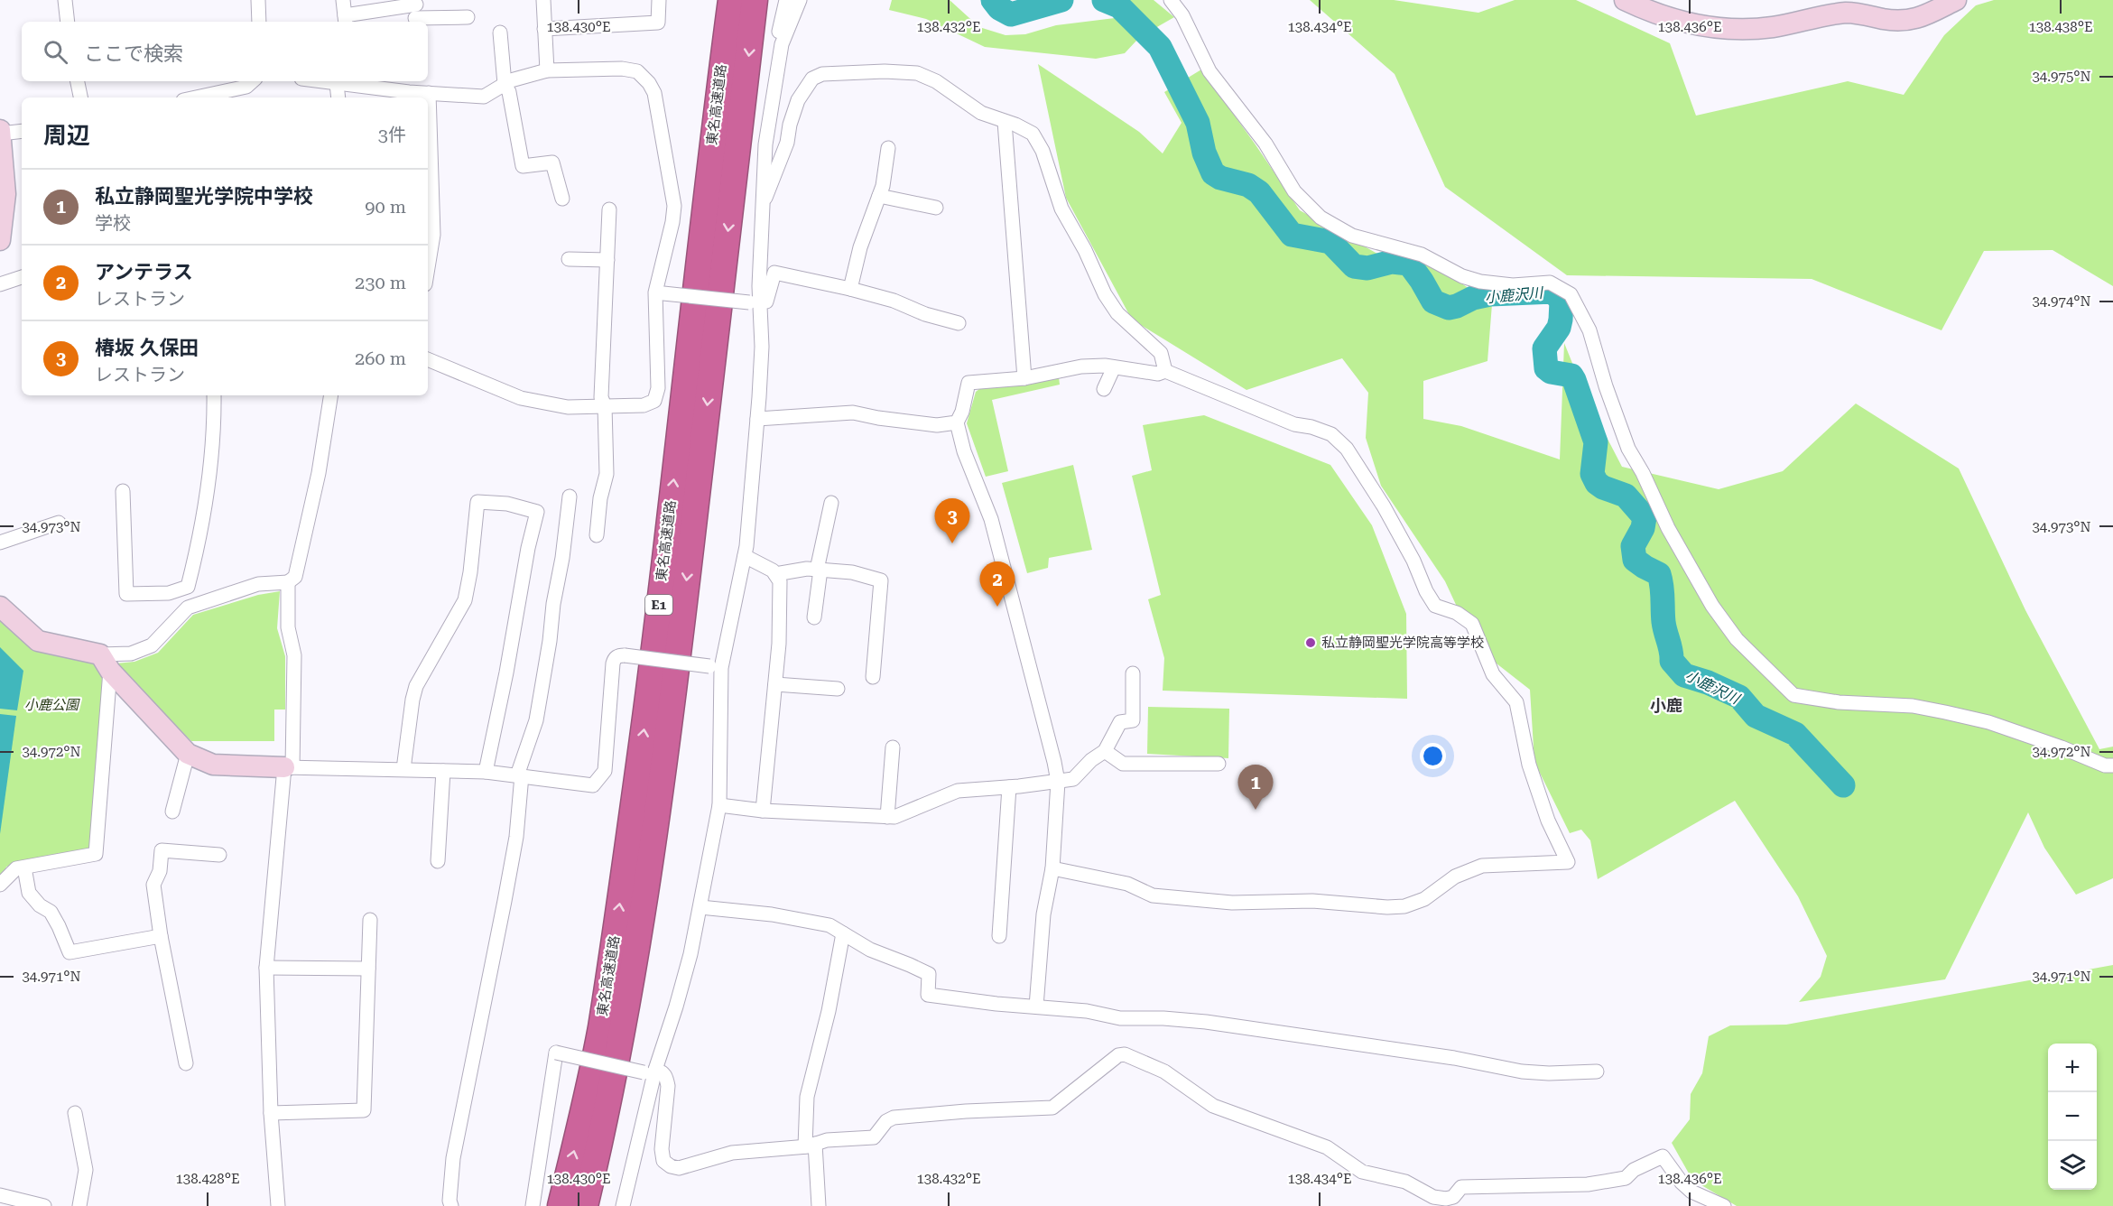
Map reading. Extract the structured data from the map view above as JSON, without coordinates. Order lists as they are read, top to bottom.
{
  "streets": {
    "highway": ["東名高速道路", "E1"]
  },
  "districts": ["小鹿"],
  "water": ["小鹿沢川"],
  "parks": ["小鹿公園"],
  "places": ["私立静岡聖光学院高等学校"],
  "page": {
    "search": "ここで検索",
    "heading": ["周辺", "3件"],
    "list": [
      {
        "mark": "1",
        "name": "私立静岡聖光学院中学校",
        "note": "学校",
        "value": "90 m"
      },
      {
        "mark": "2",
        "name": "アンテラス",
        "note": "レストラン",
        "value": "230 m"
      },
      {
        "mark": "3",
        "name": "椿坂 久保田",
        "note": "レストラン",
        "value": "260 m"
      }
    ],
    "pins": ["3", "2", "1"],
    "map_buttons": ["+", "−"]
  },
  "coordinates": [
    "138.430°E",
    "138.432°E",
    "138.434°E",
    "138.436°E",
    "138.438°E",
    "34.975°N",
    "34.974°N",
    "34.973°N",
    "34.972°N",
    "34.971°N",
    "138.428°E"
  ]
}
